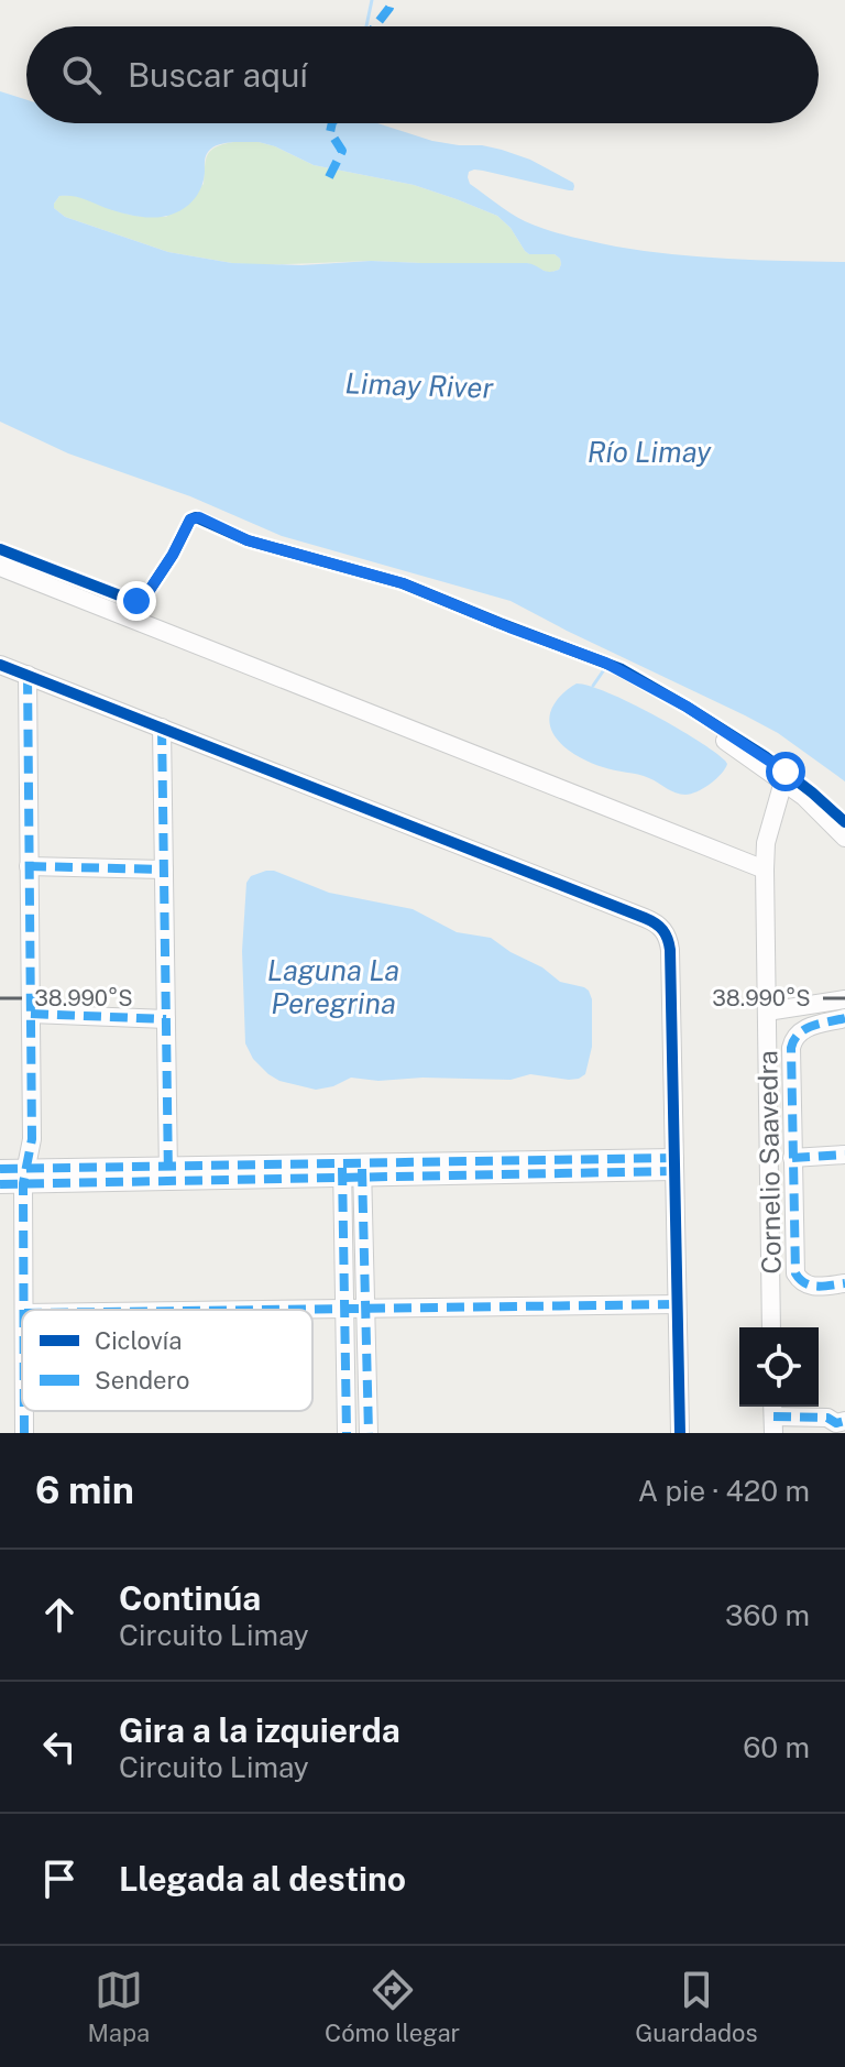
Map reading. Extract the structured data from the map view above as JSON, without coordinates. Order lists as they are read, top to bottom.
{
  "streets": {
    "street": ["Cornelio Saavedra"]
  },
  "water": ["Limay River", "Río Limay", "Laguna La Peregrina"],
  "legend": ["Ciclovía", "Sendero"],
  "page": {
    "search": "Buscar aquí",
    "heading": ["6 min", "A pie · 420 m"],
    "list": [
      ["Continúa", "Circuito Limay", "360 m"],
      ["Gira a la izquierda", "Circuito Limay", "60 m"],
      "Llegada al destino"
    ],
    "nav": ["Mapa", "Cómo llegar", "Guardados"]
  },
  "coordinates": ["38.990°S"]
}
